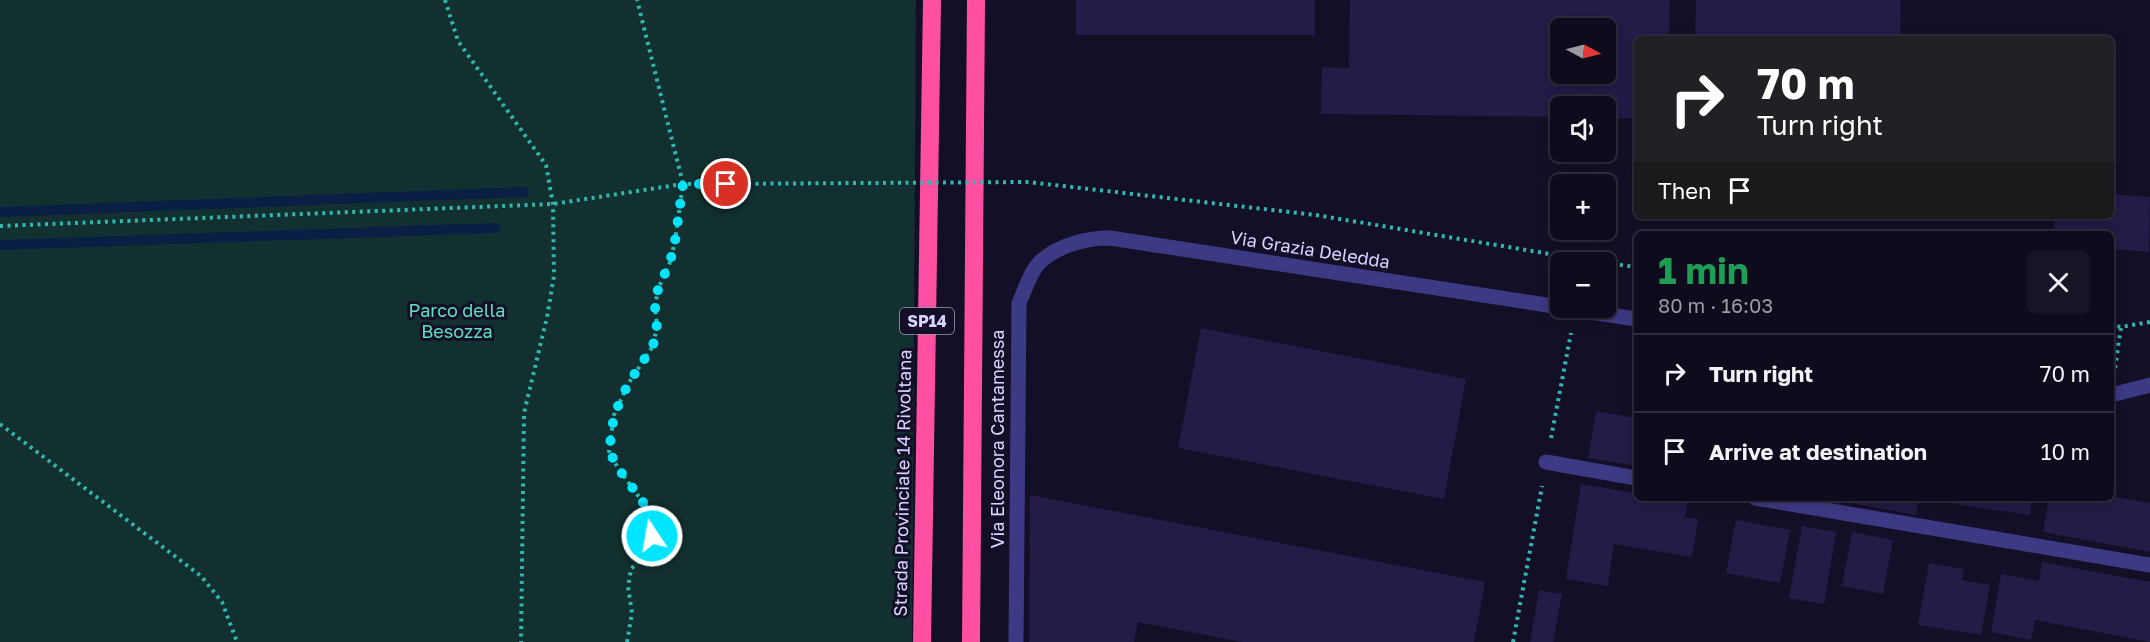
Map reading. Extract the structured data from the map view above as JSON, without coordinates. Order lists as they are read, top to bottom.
{
  "streets": {
    "highway": ["SP14", "Strada Provinciale 14 Rivoltana"],
    "street": ["Via Grazia Deledda", "Via Eleonora Cantamessa"]
  },
  "crossings": [
    ["Via Grazia Deledda", "Via Eleonora Cantamessa"]
  ],
  "parks": ["Parco della Besozza"],
  "north": "right",
  "page": {
    "map_buttons": ["+", "−"],
    "turn": ["70 m", "Turn right"],
    "then": "Then",
    "heading": ["1 min", "80 m · 16:03"],
    "list": [
      {
        "name": "Turn right",
        "value": "70 m"
      },
      {
        "name": "Arrive at destination",
        "value": "10 m"
      }
    ]
  }
}
